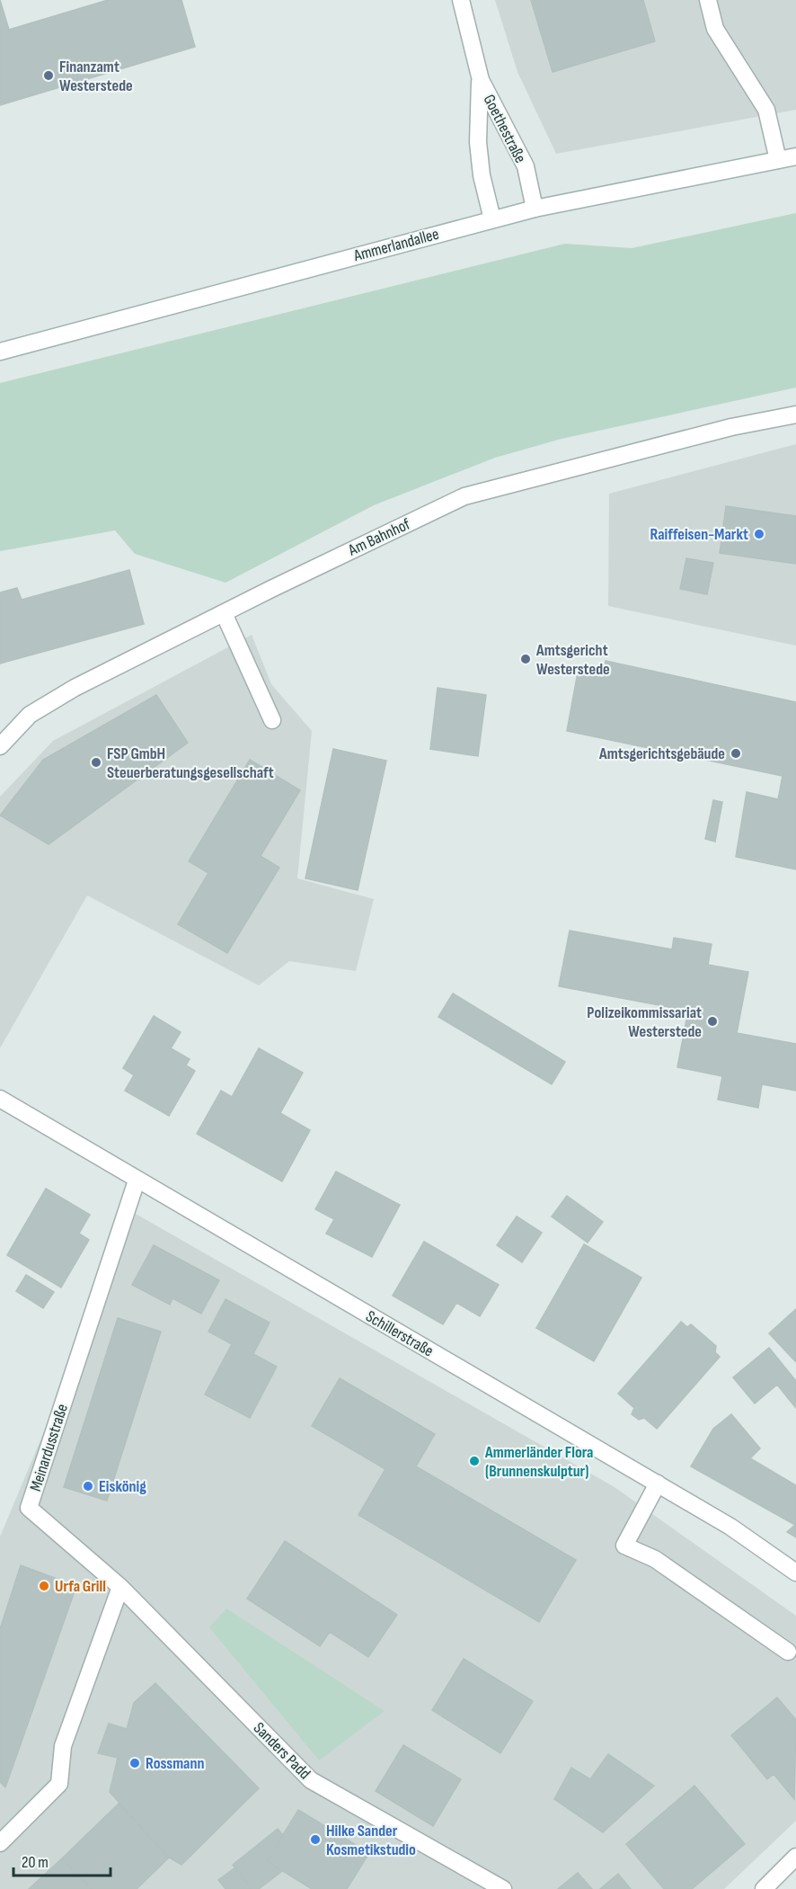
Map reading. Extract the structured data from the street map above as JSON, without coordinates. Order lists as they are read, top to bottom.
{
  "streets": {
    "street": [
      "Goethestraße",
      "Ammerlandallee",
      "Am Bahnhof",
      "Schillerstraße",
      "Meinardusstraße",
      "Sanders Padd"
    ]
  },
  "crossings": [
    ["Goethestraße", "Ammerlandallee"],
    ["Schillerstraße", "Meinardusstraße"],
    ["Meinardusstraße", "Sanders Padd"]
  ],
  "places": [
    "Finanzamt Westerstede",
    "Raiffeisen-Markt",
    "Amtsgericht Westerstede",
    "Amtsgerichtsgebäude",
    "FSP GmbH Steuerberatungsgesellschaft",
    "Polizeikommissariat Westerstede",
    "Ammerländer Flora (Brunnenskulptur)",
    "Eiskönig",
    "Urfa Grill",
    "Rossmann",
    "Hilke Sander Kosmetikstudio"
  ],
  "scale_bar": "20 m"
}
